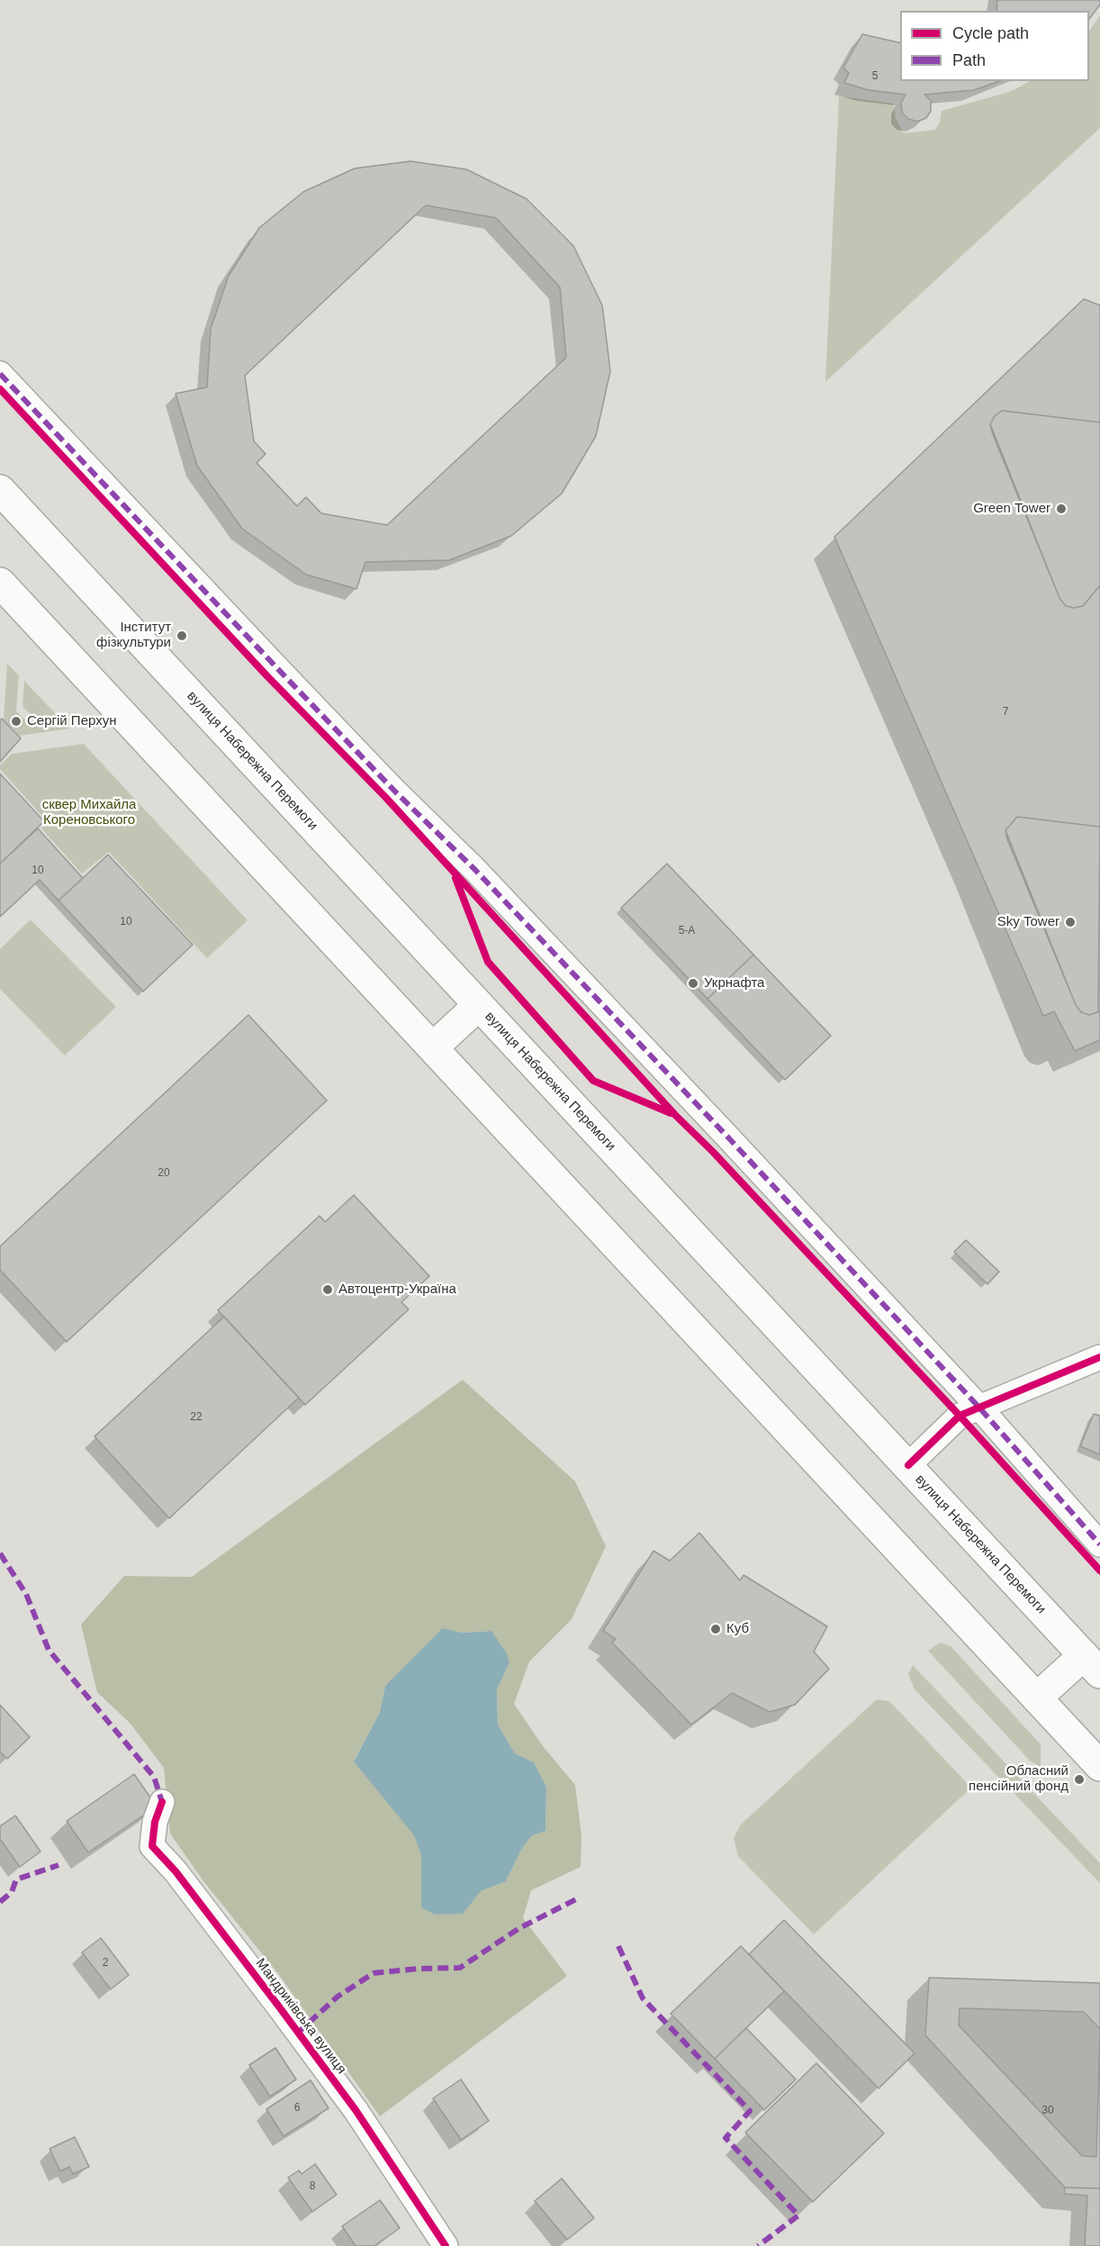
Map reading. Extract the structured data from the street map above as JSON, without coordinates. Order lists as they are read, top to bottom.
{
  "streets": {
    "main road": ["вулиця Набережна Перемоги"],
    "street": ["Мандриківська вулиця"]
  },
  "parks": ["сквер Михайла Кореновського"],
  "places": [
    "Green Tower",
    "Інститут фізкультури",
    "Сергій Перхун",
    "Sky Tower",
    "Укрнафта",
    "Автоцентр-Україна",
    "Куб",
    "Обласний пенсійний фонд"
  ],
  "house_numbers": [
    "5",
    "7",
    "10",
    "10",
    "5-А",
    "20",
    "22",
    "2",
    "6",
    "30",
    "8"
  ],
  "legend": ["Cycle path", "Path"]
}
